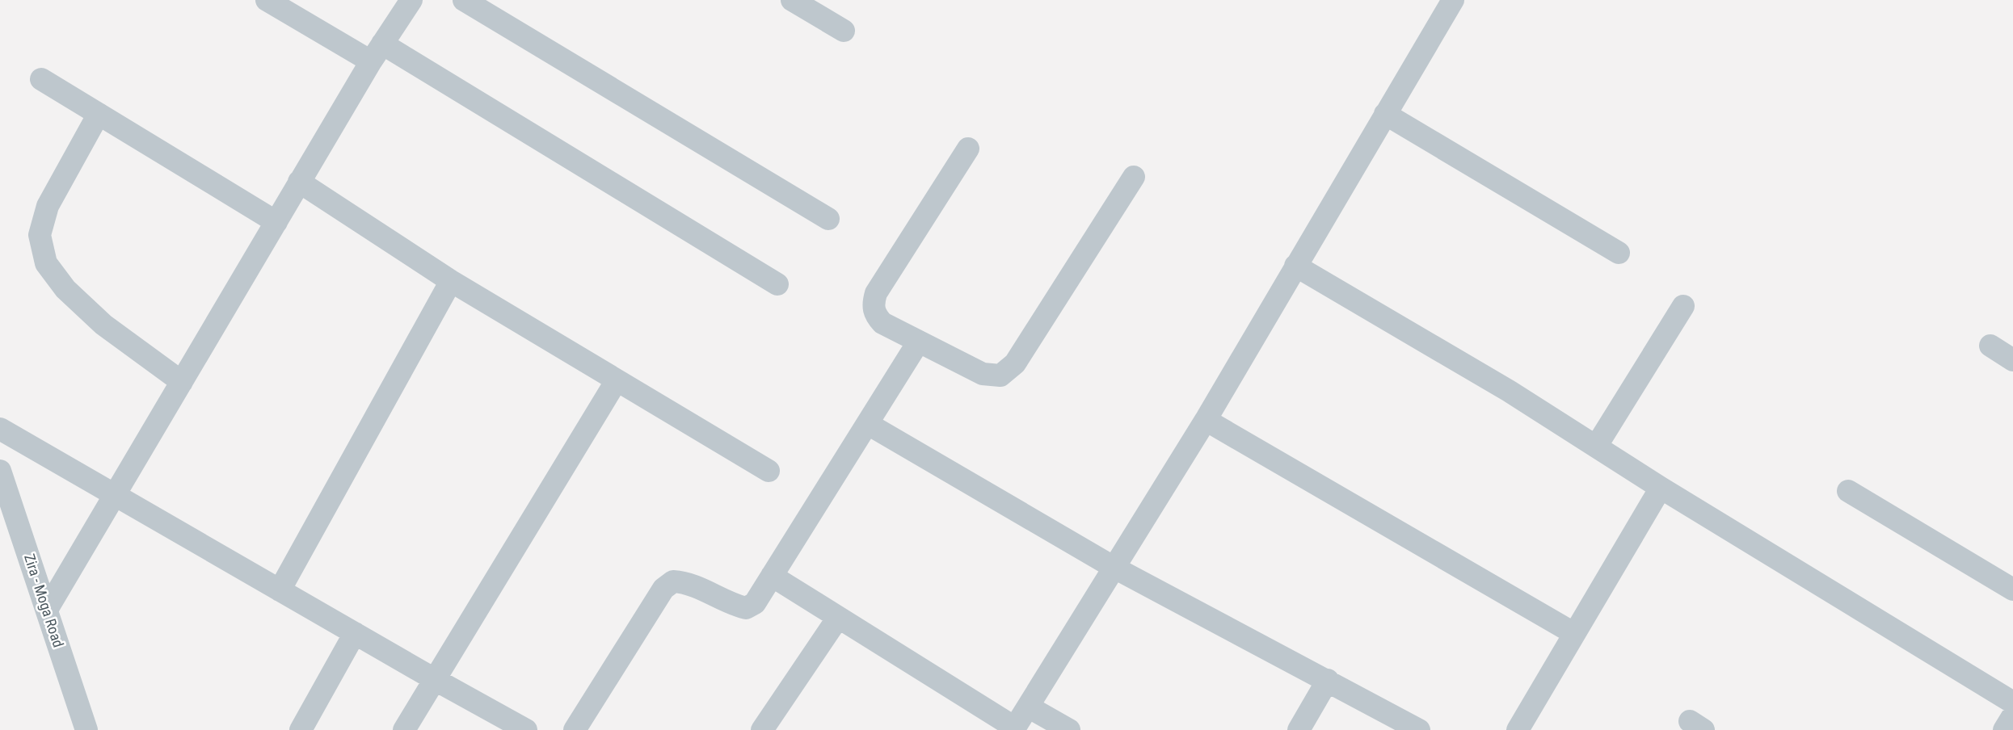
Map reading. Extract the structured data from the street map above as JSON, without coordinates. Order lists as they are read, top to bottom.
{
  "streets": {
    "street": ["Zira - Moga Road"]
  }
}
